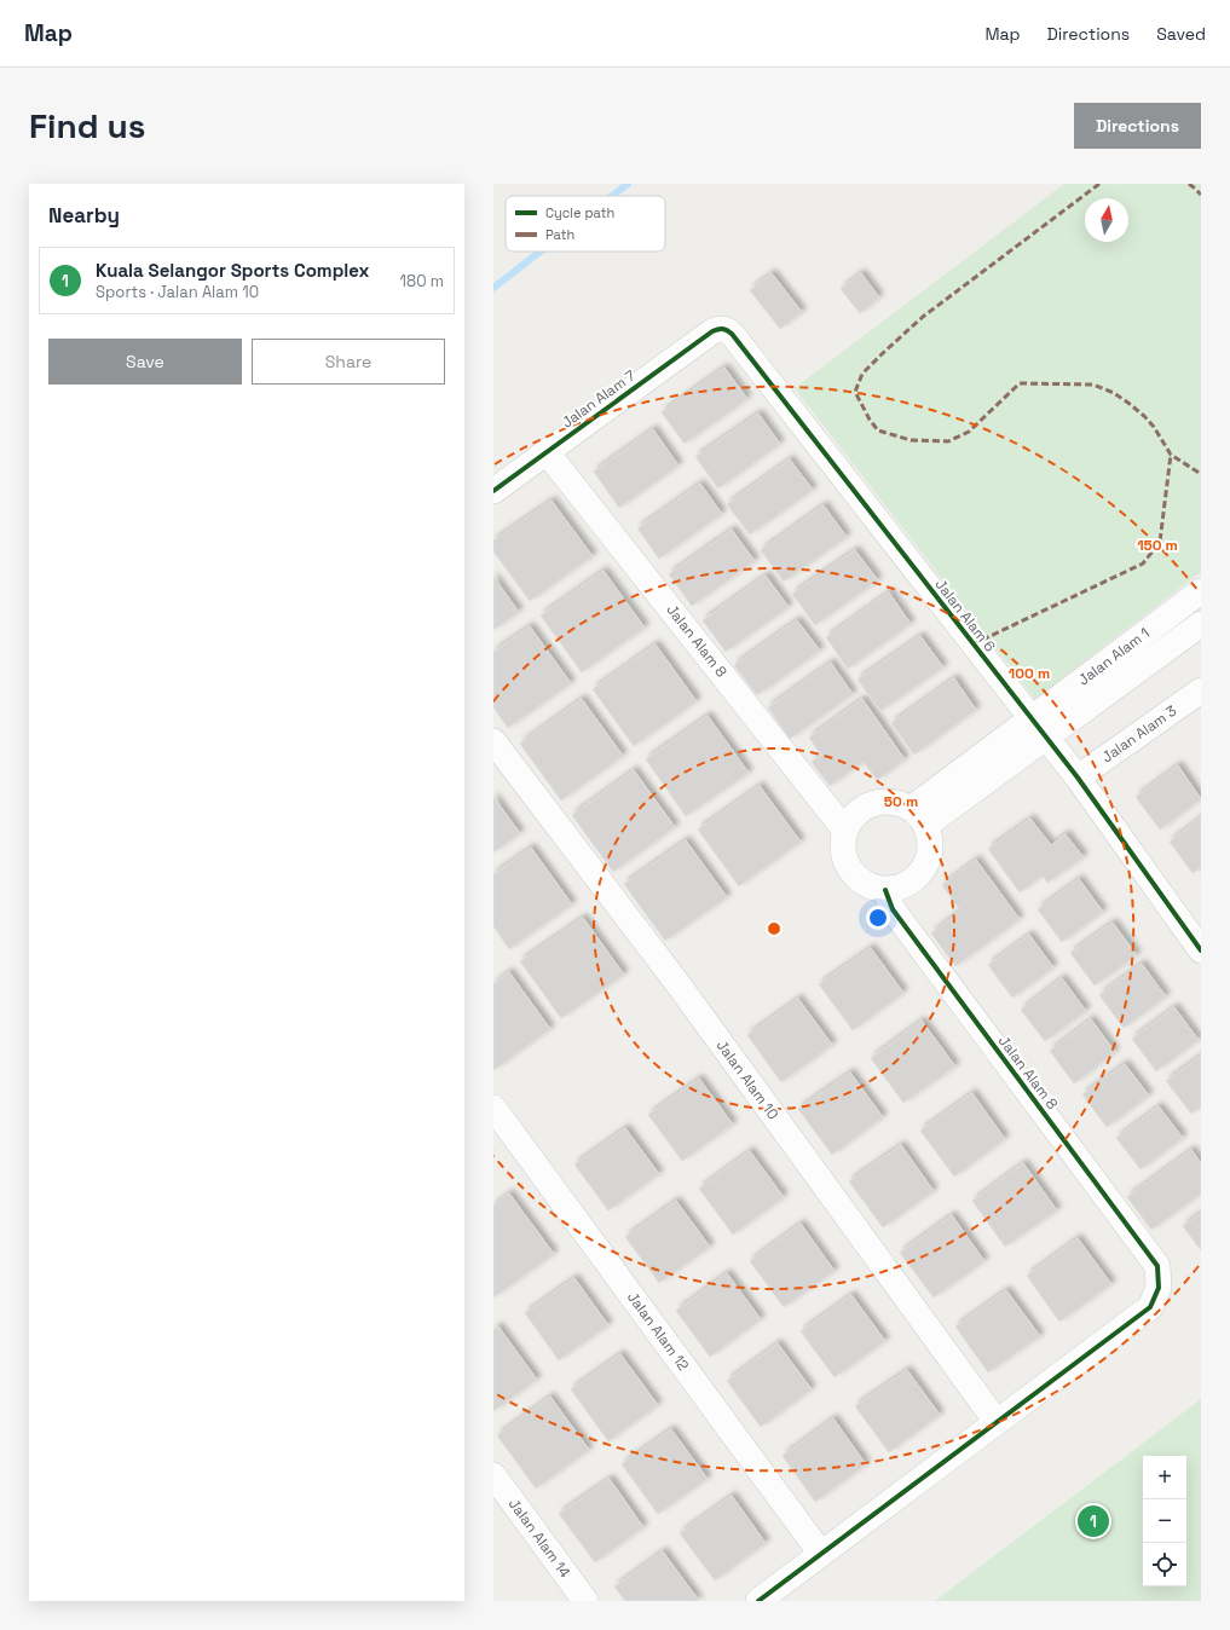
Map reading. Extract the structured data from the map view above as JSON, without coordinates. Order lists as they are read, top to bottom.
{
  "streets": {
    "street": [
      "Jalan Alam 7",
      "Jalan Alam 6",
      "Jalan Alam 8",
      "Jalan Alam 1",
      "Jalan Alam 3",
      "Jalan Alam 10",
      "Jalan Alam 12",
      "Jalan Alam 14"
    ]
  },
  "crossings": [
    ["Jalan Alam 7", "Jalan Alam 6"],
    ["Jalan Alam 7", "Jalan Alam 8"],
    ["Jalan Alam 6", "Jalan Alam 1"],
    ["Jalan Alam 6", "Jalan Alam 3"],
    ["Jalan Alam 8", "Jalan Alam 1"],
    ["Jalan Alam 8", "Jalan Alam 10"]
  ],
  "legend": ["Cycle path", "Path"],
  "north": "top",
  "page": {
    "header": "Map",
    "nav": ["Map", "Directions", "Saved"],
    "buttons": [
      "Directions",
      ["Save", "Share"]
    ],
    "title": "Find us",
    "heading": "Nearby",
    "list": [
      {
        "mark": "1",
        "name": "Kuala Selangor Sports Complex",
        "note": "Sports · Jalan Alam 10",
        "value": "180 m"
      }
    ],
    "map_buttons": ["+", "−"],
    "pins": "1"
  },
  "rings": ["150 m", "100 m", "50 m"]
}
